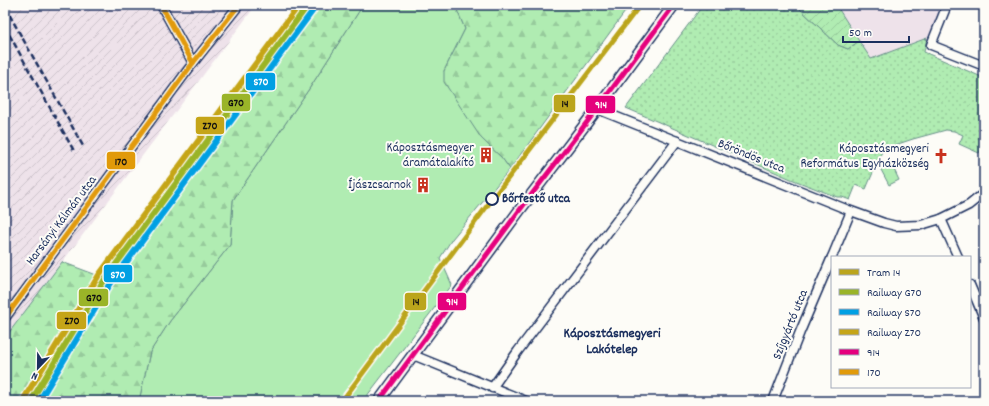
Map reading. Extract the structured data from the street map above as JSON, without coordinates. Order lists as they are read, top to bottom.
{
  "streets": {
    "street": ["Bőröndös utca", "Harsányi Kálmán utca", "Szíjgyártó utca"]
  },
  "crossings": [
    ["Bőröndös utca", "Szíjgyártó utca"]
  ],
  "districts": ["Káposztásmegyeri Lakótelep"],
  "places": {
    "building": ["Káposztásmegyer áramátalakító", "Íjászcsarnok"],
    "church": ["Káposztásmegyeri Református Egyházközség"],
    "other": ["Bőrfestő utca"]
  },
  "lines": [
    "tram line 14",
    "rail line G70",
    "rail line Z70",
    "transit line 914",
    "transit line 170",
    "rail line S70"
  ],
  "legend": [
    "Tram 14",
    "Railway G70",
    "Railway S70",
    "Railway Z70",
    "914",
    "170"
  ],
  "scale_bar": "50 m",
  "north": "bottom"
}
